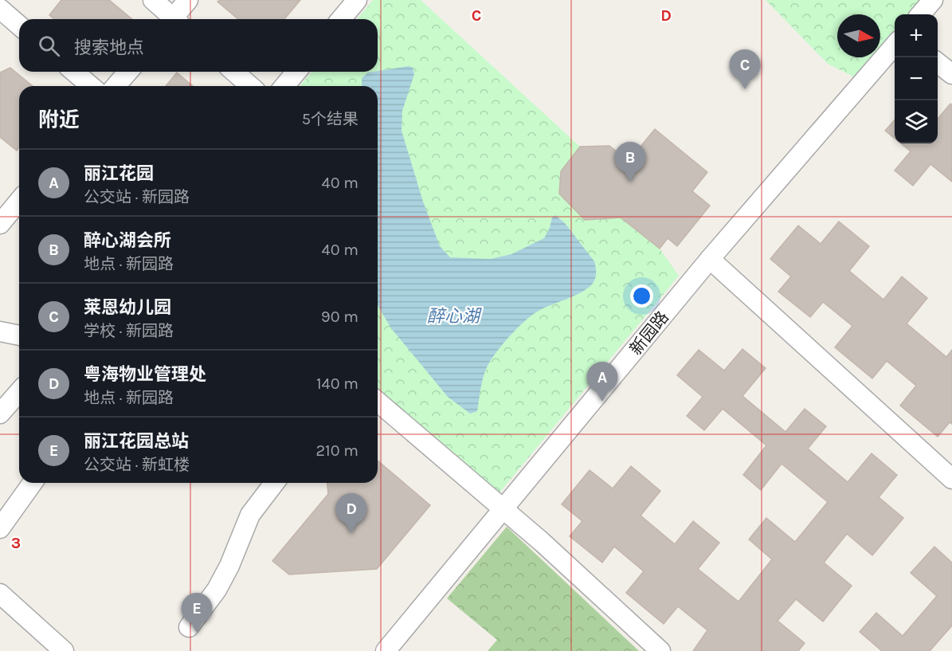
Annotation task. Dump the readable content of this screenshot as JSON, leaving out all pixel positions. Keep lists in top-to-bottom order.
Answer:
{
  "streets": {
    "street": ["新园路"]
  },
  "water": ["醉心湖"],
  "north": "right",
  "page": {
    "map_buttons": ["+", "−"],
    "search": "搜索地点",
    "pins": [
      "C",
      "B",
      "A",
      "D",
      "E"
    ],
    "heading": ["附近", "5个结果"],
    "list": [
      {
        "mark": "A",
        "name": "丽江花园",
        "note": "公交站 · 新园路",
        "value": "40 m"
      },
      {
        "mark": "B",
        "name": "醉心湖会所",
        "note": "地点 · 新园路",
        "value": "40 m"
      },
      {
        "mark": "C",
        "name": "莱恩幼儿园",
        "note": "学校 · 新园路",
        "value": "90 m"
      },
      {
        "mark": "D",
        "name": "粤海物业管理处",
        "note": "地点 · 新园路",
        "value": "140 m"
      },
      {
        "mark": "E",
        "name": "丽江花园总站",
        "note": "公交站 · 新虹楼",
        "value": "210 m"
      }
    ]
  },
  "grid": {
    "columns": ["C", "D"],
    "rows": ["3"]
  }
}
